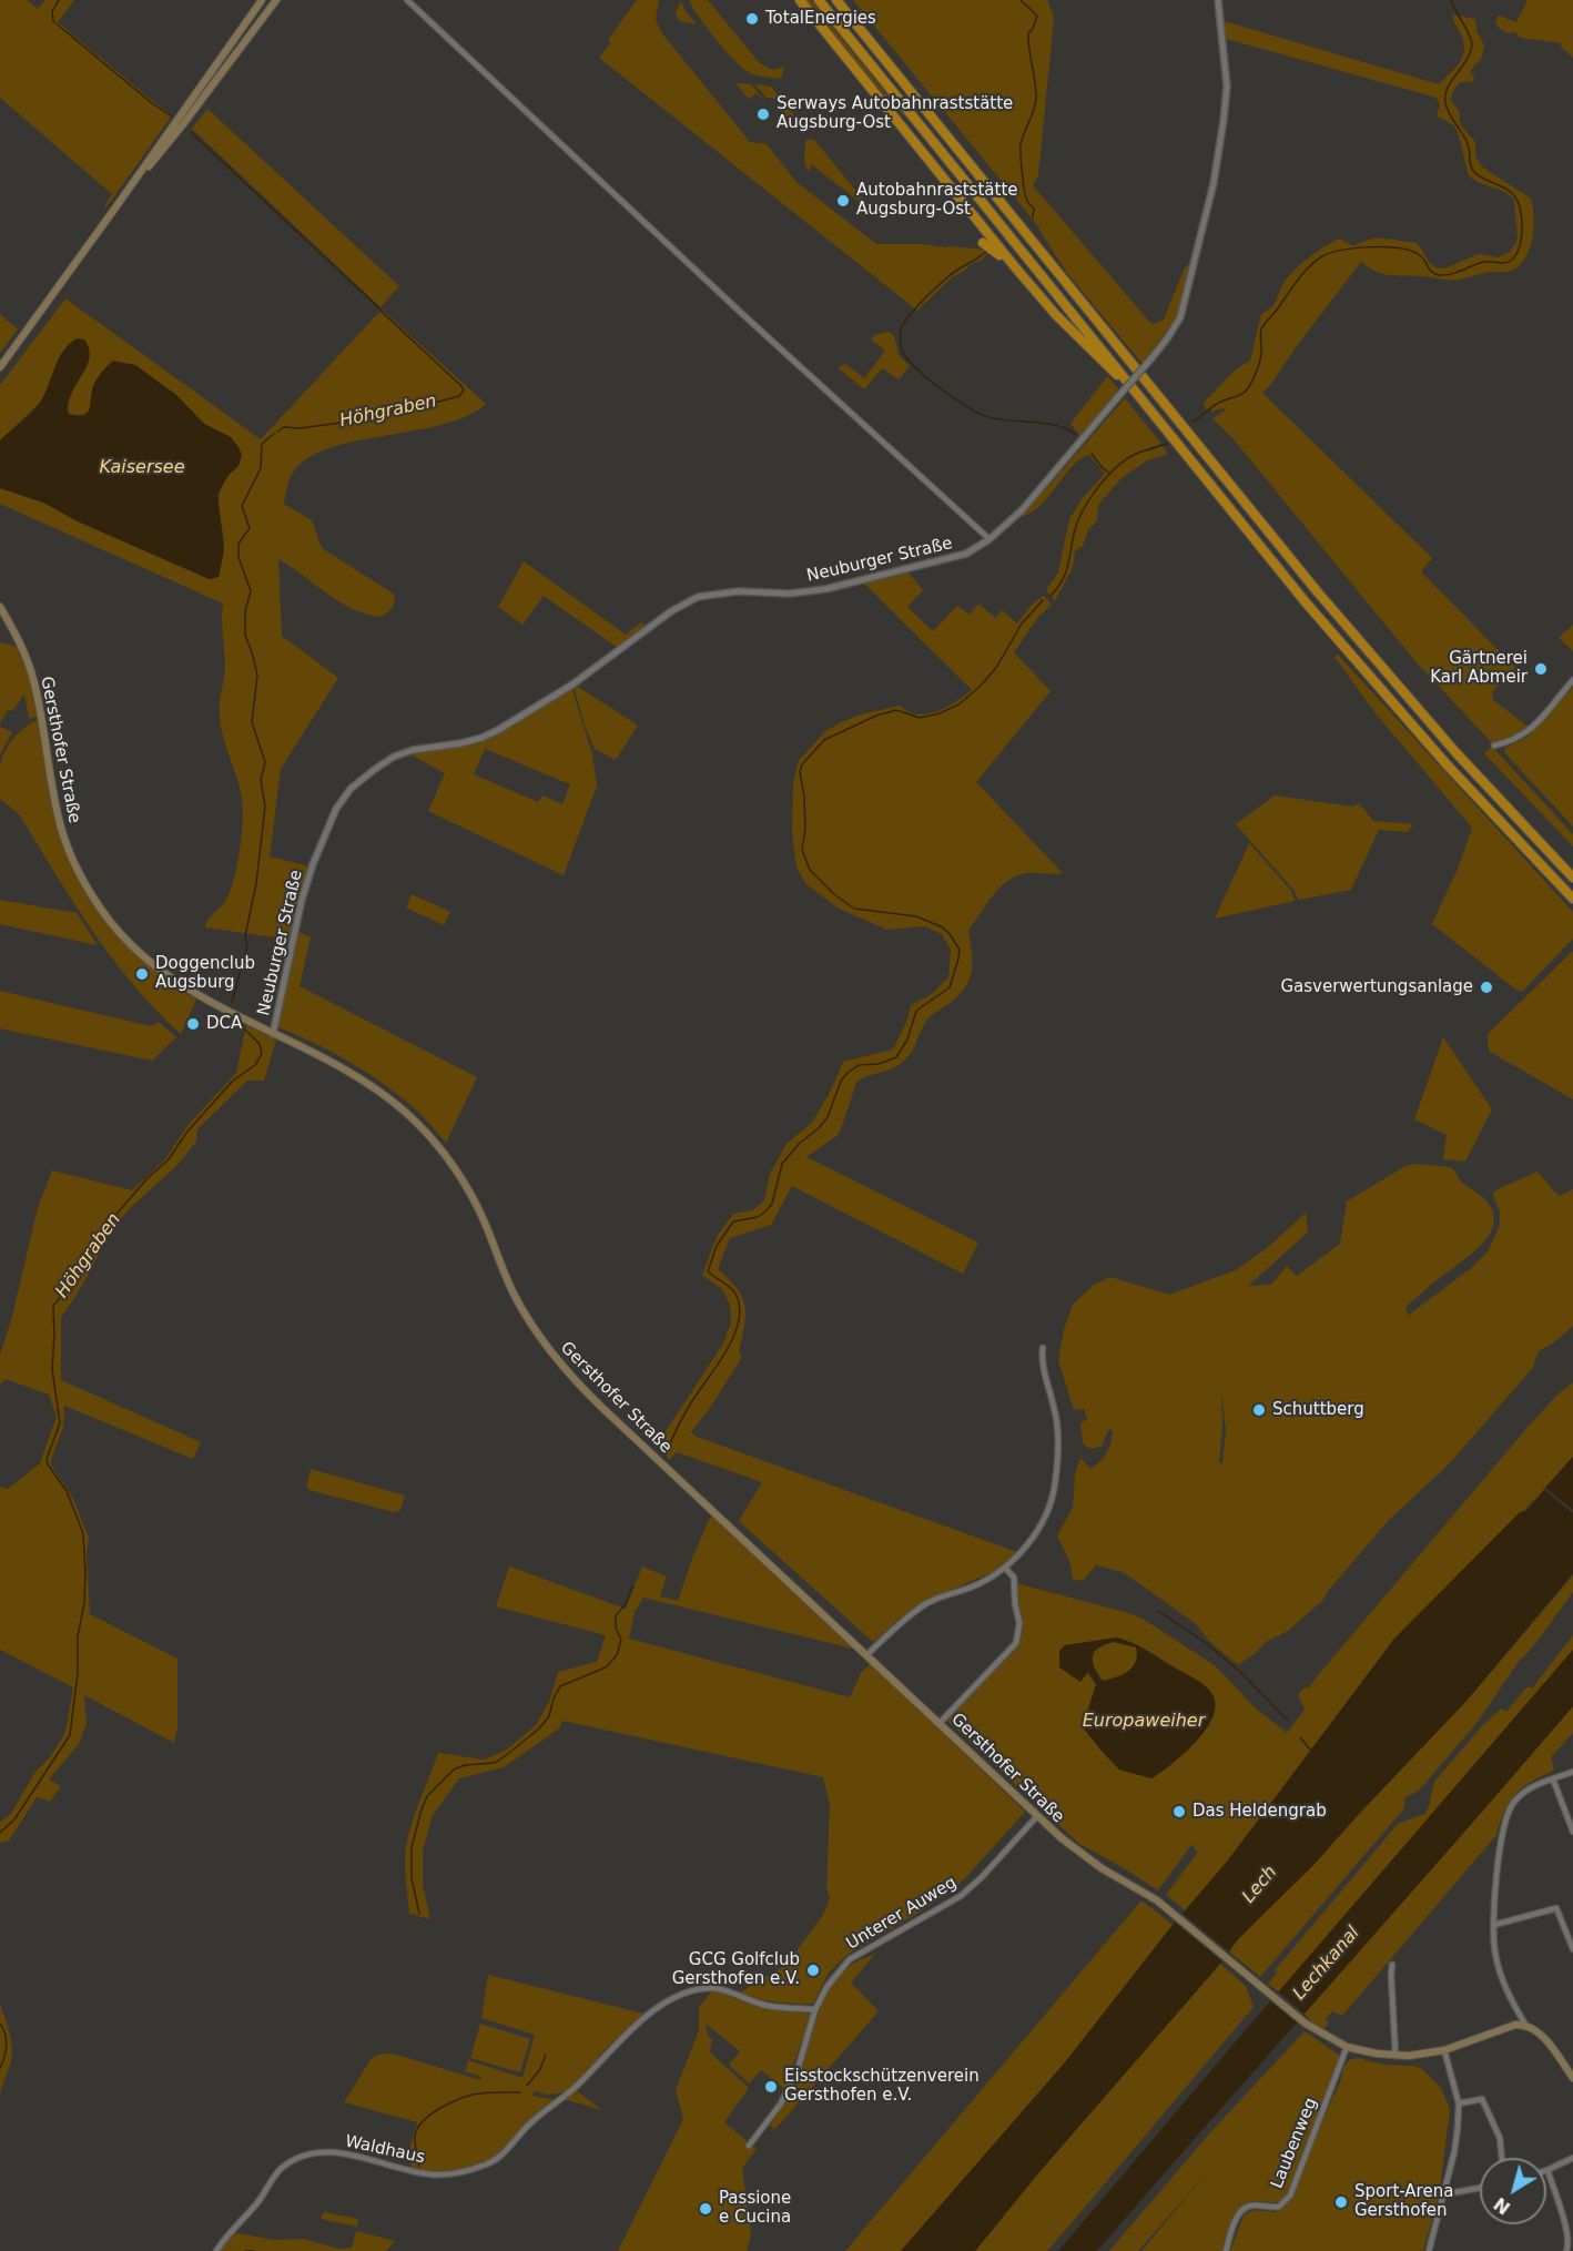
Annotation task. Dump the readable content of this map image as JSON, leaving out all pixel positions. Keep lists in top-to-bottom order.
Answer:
{
  "streets": {
    "main road": ["Gersthofer Straße"],
    "street": [
      "Neuburger Straße",
      "Unterer Auweg",
      "Laubenweg",
      "Waldhaus"
    ]
  },
  "crossings": [
    ["Neuburger Straße", "Gersthofer Straße"],
    ["Gersthofer Straße", "Unterer Auweg"],
    ["Gersthofer Straße", "Laubenweg"],
    ["Unterer Auweg", "Waldhaus"]
  ],
  "water": [
    "Höhgraben",
    "Kaisersee",
    "Europaweiher",
    "Lech",
    "Lechkanal"
  ],
  "places": [
    "TotalEnergies",
    "Serways Autobahnraststätte Augsburg-Ost",
    "Autobahnraststätte Augsburg-Ost",
    "Gärtnerei Karl Abmeir",
    "Doggenclub Augsburg",
    "Gasverwertungsanlage",
    "DCA",
    "Schuttberg",
    "Das Heldengrab",
    "GCG Golfclub Gersthofen e.V.",
    "Eisstockschützenverein Gersthofen e.V.",
    "Sport-Arena Gersthofen",
    "Passione e Cucina"
  ],
  "north": "bottom left"
}
